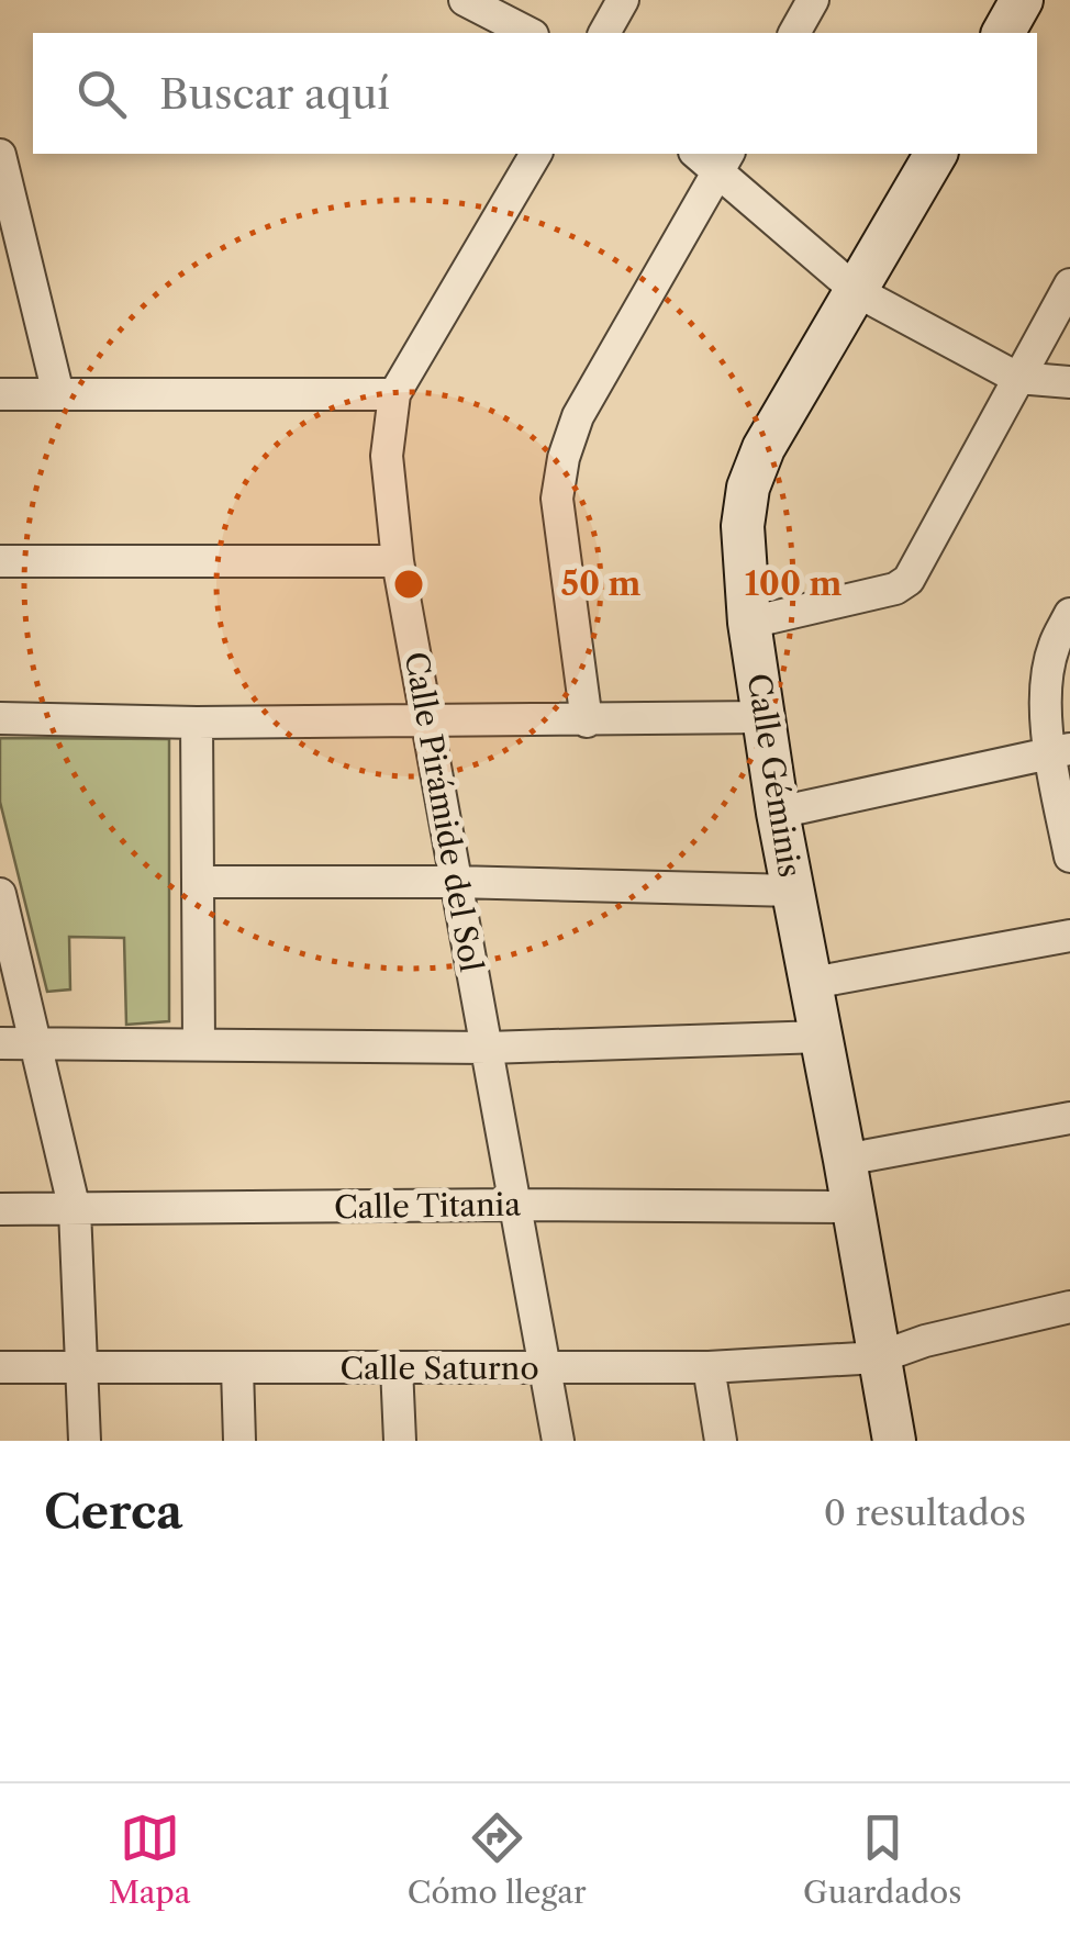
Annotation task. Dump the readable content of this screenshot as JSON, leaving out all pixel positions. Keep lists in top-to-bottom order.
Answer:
{
  "streets": {
    "street": [
      "Calle Géminis",
      "Calle Pirámide del Sol",
      "Calle Titania",
      "Calle Saturno"
    ]
  },
  "crossings": [
    ["Calle Géminis", "Calle Titania"],
    ["Calle Géminis", "Calle Saturno"],
    ["Calle Pirámide del Sol", "Calle Titania"],
    ["Calle Pirámide del Sol", "Calle Saturno"]
  ],
  "page": {
    "search": "Buscar aquí",
    "heading": ["Cerca", "0 resultados"],
    "nav": ["Mapa", "Cómo llegar", "Guardados"]
  },
  "rings": ["50 m", "100 m"]
}
